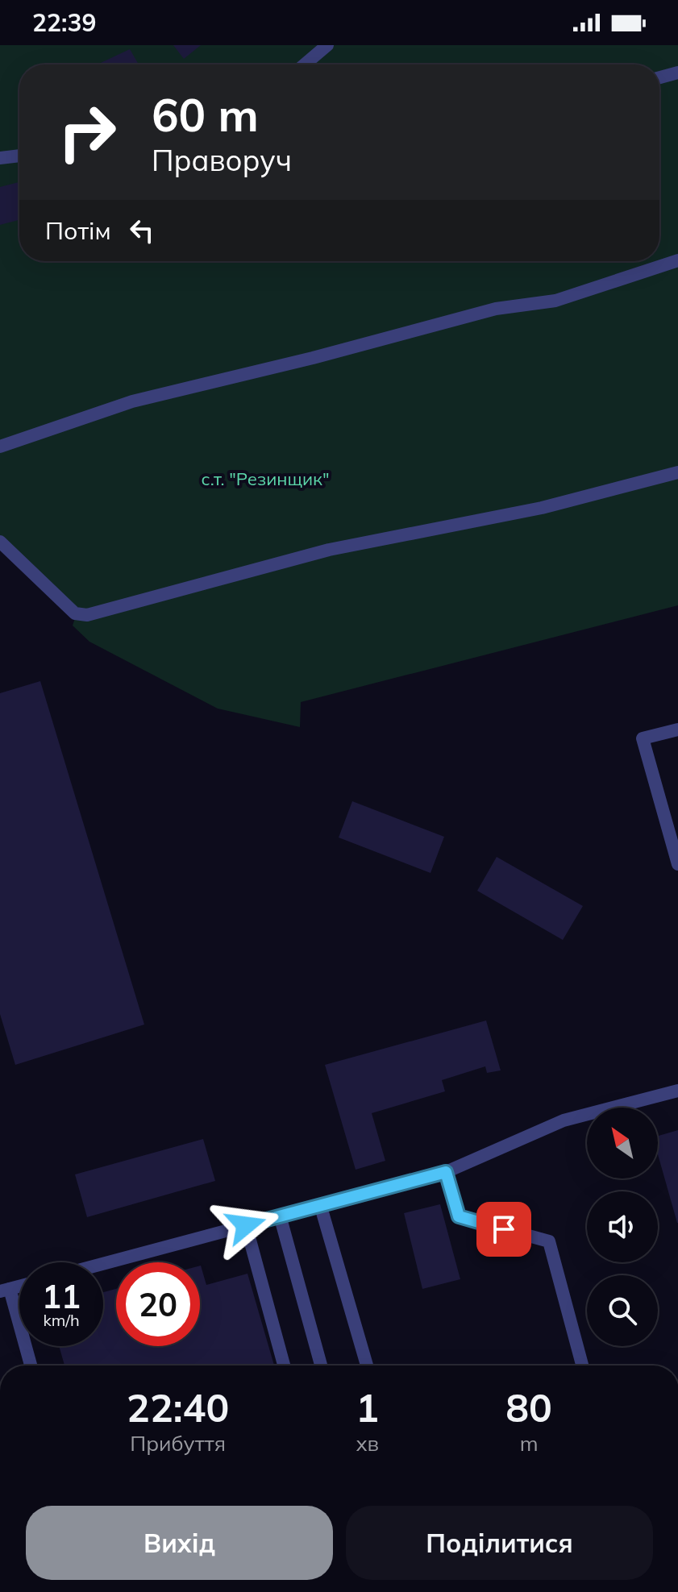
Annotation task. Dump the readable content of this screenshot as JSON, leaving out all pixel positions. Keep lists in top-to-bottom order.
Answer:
{
  "parks": ["с.т. \"Резинщик\""],
  "north": "top left",
  "page": {
    "status": "22:39",
    "turn": ["60 m", "Праворуч"],
    "then": "Потім",
    "speed": "11 km/h",
    "limit": "20",
    "eta": [
      "22:40",
      "Прибуття",
      "1",
      "хв",
      "80",
      "m"
    ],
    "buttons": ["Вихід", "Поділитися"]
  }
}
